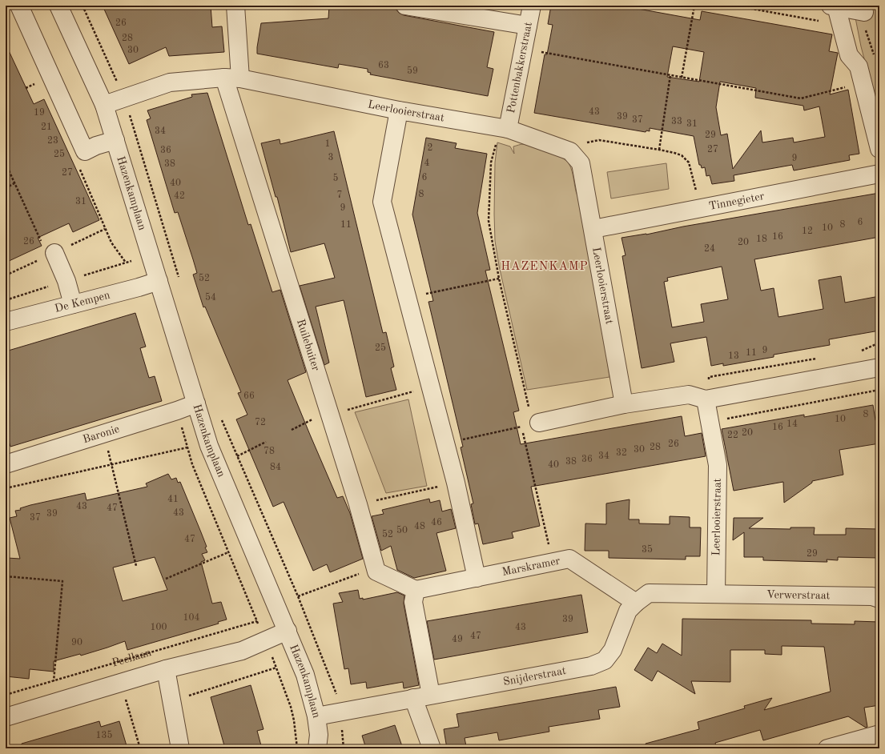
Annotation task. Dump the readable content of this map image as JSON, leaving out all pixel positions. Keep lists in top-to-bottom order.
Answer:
{
  "streets": {
    "street": [
      "Pottenbakkerstraat",
      "Leerlooierstraat",
      "Hazenkamplaan",
      "Tinnegieter",
      "De Kempen",
      "Ruilebuiter",
      "Baronie",
      "Marskramer",
      "Verwerstraat",
      "Peellaan",
      "Snijderstraat"
    ]
  },
  "crossings": [
    ["Pottenbakkerstraat", "Leerlooierstraat"],
    ["Leerlooierstraat", "Hazenkamplaan"],
    ["Leerlooierstraat", "Tinnegieter"],
    ["Leerlooierstraat", "Ruilebuiter"],
    ["Leerlooierstraat", "Verwerstraat"],
    ["Leerlooierstraat", "Snijderstraat"],
    ["Hazenkamplaan", "De Kempen"],
    ["Hazenkamplaan", "Baronie"],
    ["Hazenkamplaan", "Peellaan"],
    ["Hazenkamplaan", "Snijderstraat"],
    ["Marskramer", "Snijderstraat"],
    ["Verwerstraat", "Snijderstraat"]
  ],
  "districts": ["HAZENKAMP"],
  "house_numbers": [
    "26",
    "28",
    "30",
    "63",
    "59",
    "43",
    "19",
    "39",
    "37",
    "33",
    "31",
    "21",
    "34",
    "29",
    "23",
    "1",
    "2",
    "27",
    "36",
    "25",
    "3",
    "9",
    "4",
    "38",
    "27",
    "6",
    "5",
    "40",
    "8",
    "7",
    "42",
    "31",
    "9",
    "6",
    "11",
    "8",
    "10",
    "12",
    "16",
    "18",
    "26",
    "20",
    "24",
    "52",
    "54",
    "25",
    "9",
    "11",
    "13",
    "66",
    "8",
    "10",
    "72",
    "14",
    "16",
    "20",
    "22",
    "26",
    "28",
    "30",
    "78",
    "32",
    "34",
    "36",
    "38",
    "40",
    "84",
    "41",
    "43",
    "47",
    "43",
    "39",
    "37",
    "46",
    "48",
    "50",
    "52",
    "47",
    "35",
    "29",
    "104",
    "39",
    "100",
    "43",
    "47",
    "49",
    "90",
    "135"
  ]
}
